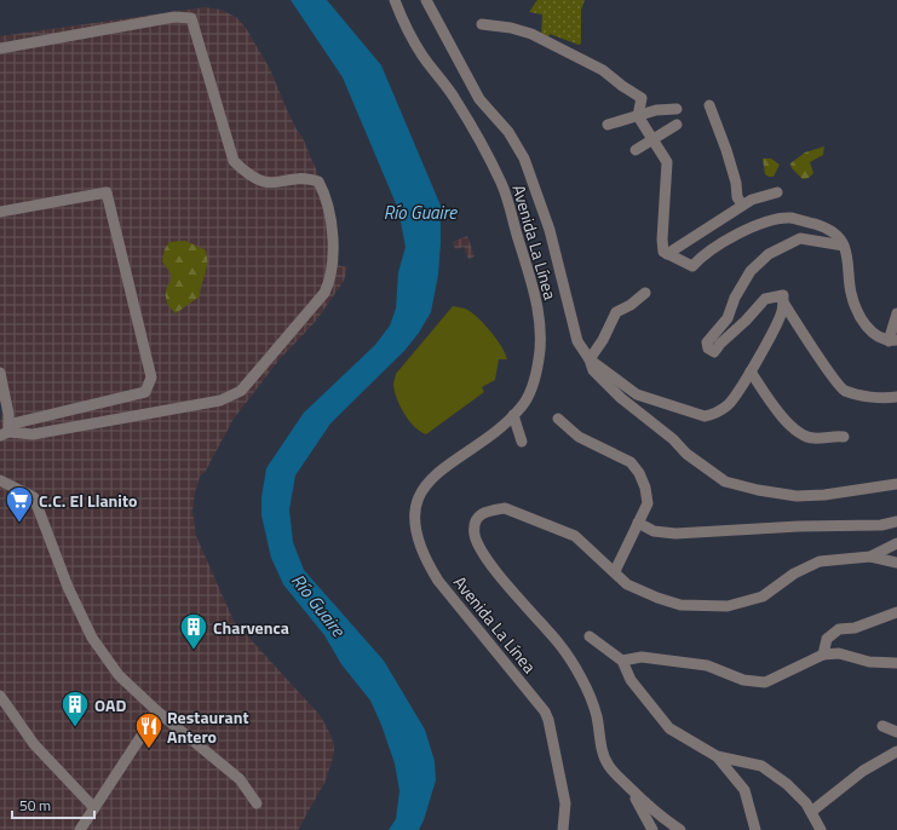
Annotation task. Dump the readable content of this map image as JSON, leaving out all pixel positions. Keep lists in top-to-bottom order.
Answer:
{
  "streets": {
    "street": ["Avenida La Línea"]
  },
  "water": ["Río Guaire"],
  "places": {
    "supermarket": ["C.C. El Llanito"],
    "building": ["Charvenca", "OAD"],
    "restaurant": ["Restaurant Antero"]
  },
  "scale_bar": "50 m"
}
